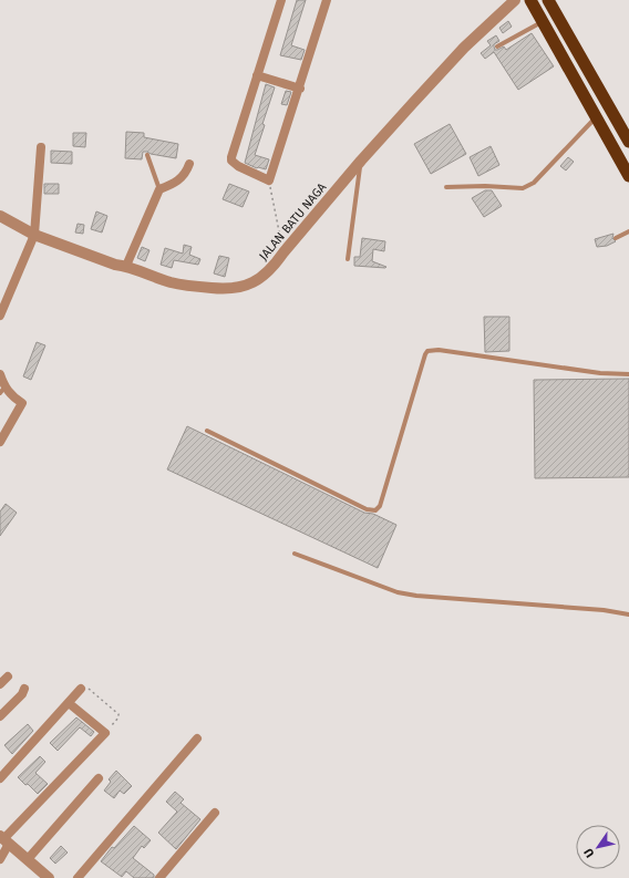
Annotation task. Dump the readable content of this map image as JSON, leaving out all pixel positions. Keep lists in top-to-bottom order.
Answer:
{
  "streets": {
    "street": ["JALAN BATU NAGA"]
  },
  "north": "bottom left"
}
